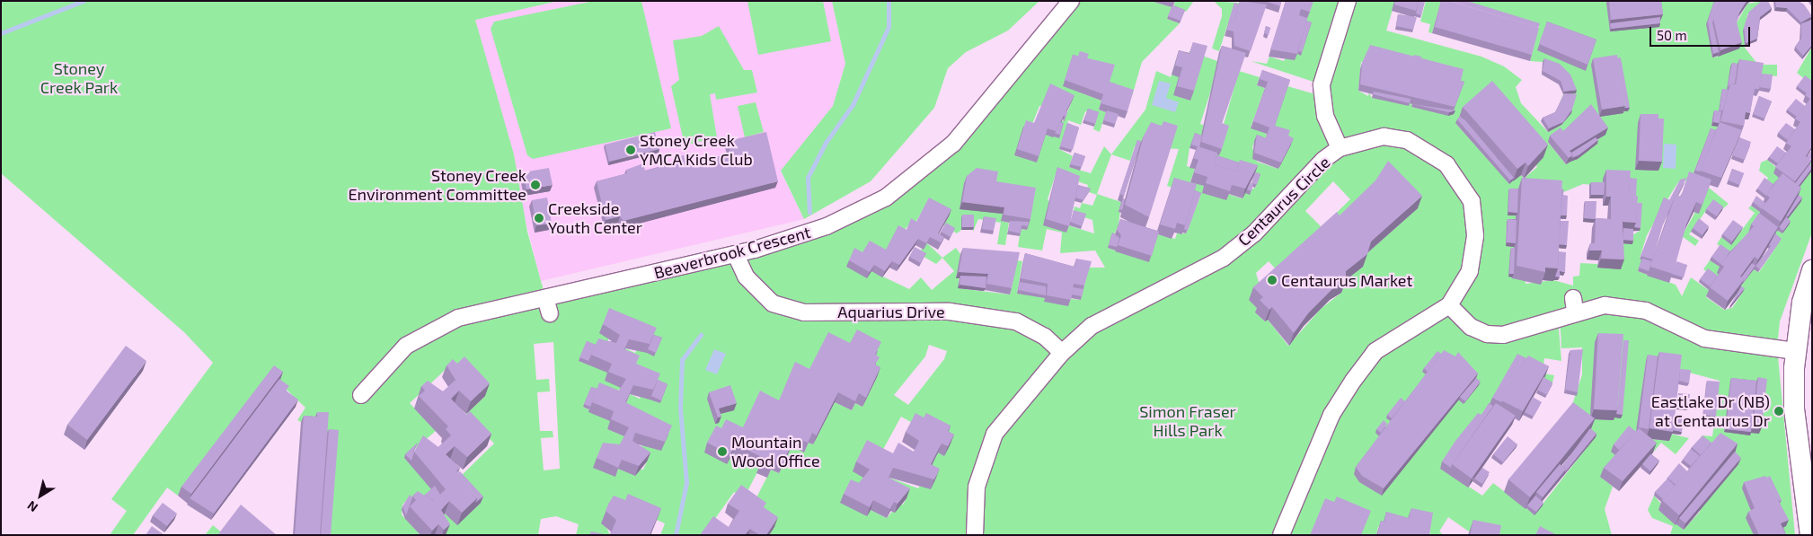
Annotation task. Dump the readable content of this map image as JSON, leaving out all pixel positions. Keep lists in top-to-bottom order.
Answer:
{
  "streets": {
    "street": ["Centaurus Circle", "Beaverbrook Crescent", "Aquarius Drive"]
  },
  "crossings": [
    ["Centaurus Circle", "Aquarius Drive"],
    ["Beaverbrook Crescent", "Aquarius Drive"]
  ],
  "parks": ["Stoney Creek Park", "Simon Fraser Hills Park"],
  "places": [
    "Stoney Creek YMCA Kids Club",
    "Stoney Creek Environment Committee",
    "Creekside Youth Center",
    "Centaurus Market",
    "Eastlake Dr (NB) at Centaurus Dr",
    "Mountain Wood Office"
  ],
  "scale_bar": "50 m",
  "north": "bottom left"
}
